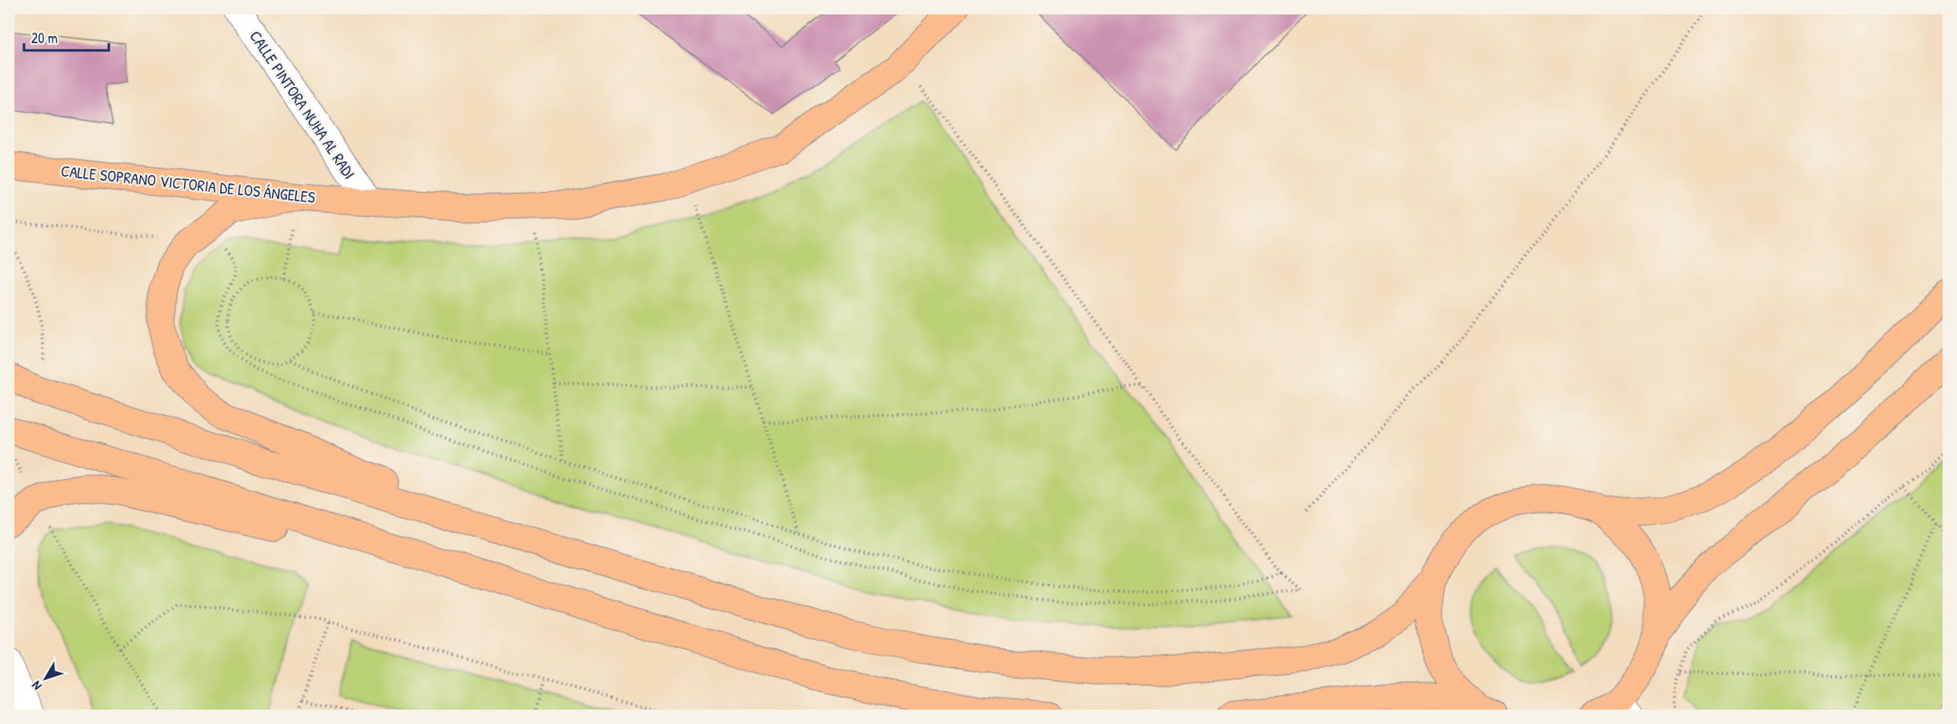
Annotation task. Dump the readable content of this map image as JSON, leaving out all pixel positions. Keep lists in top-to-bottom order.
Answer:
{
  "streets": {
    "main road": ["CALLE SOPRANO VICTORIA DE LOS ÁNGELES"],
    "street": ["CALLE PINTORA NUHA AL RADI"]
  },
  "crossings": [
    ["CALLE PINTORA NUHA AL RADI", "CALLE SOPRANO VICTORIA DE LOS ÁNGELES"]
  ],
  "scale_bar": "20 m",
  "north": "bottom left"
}
